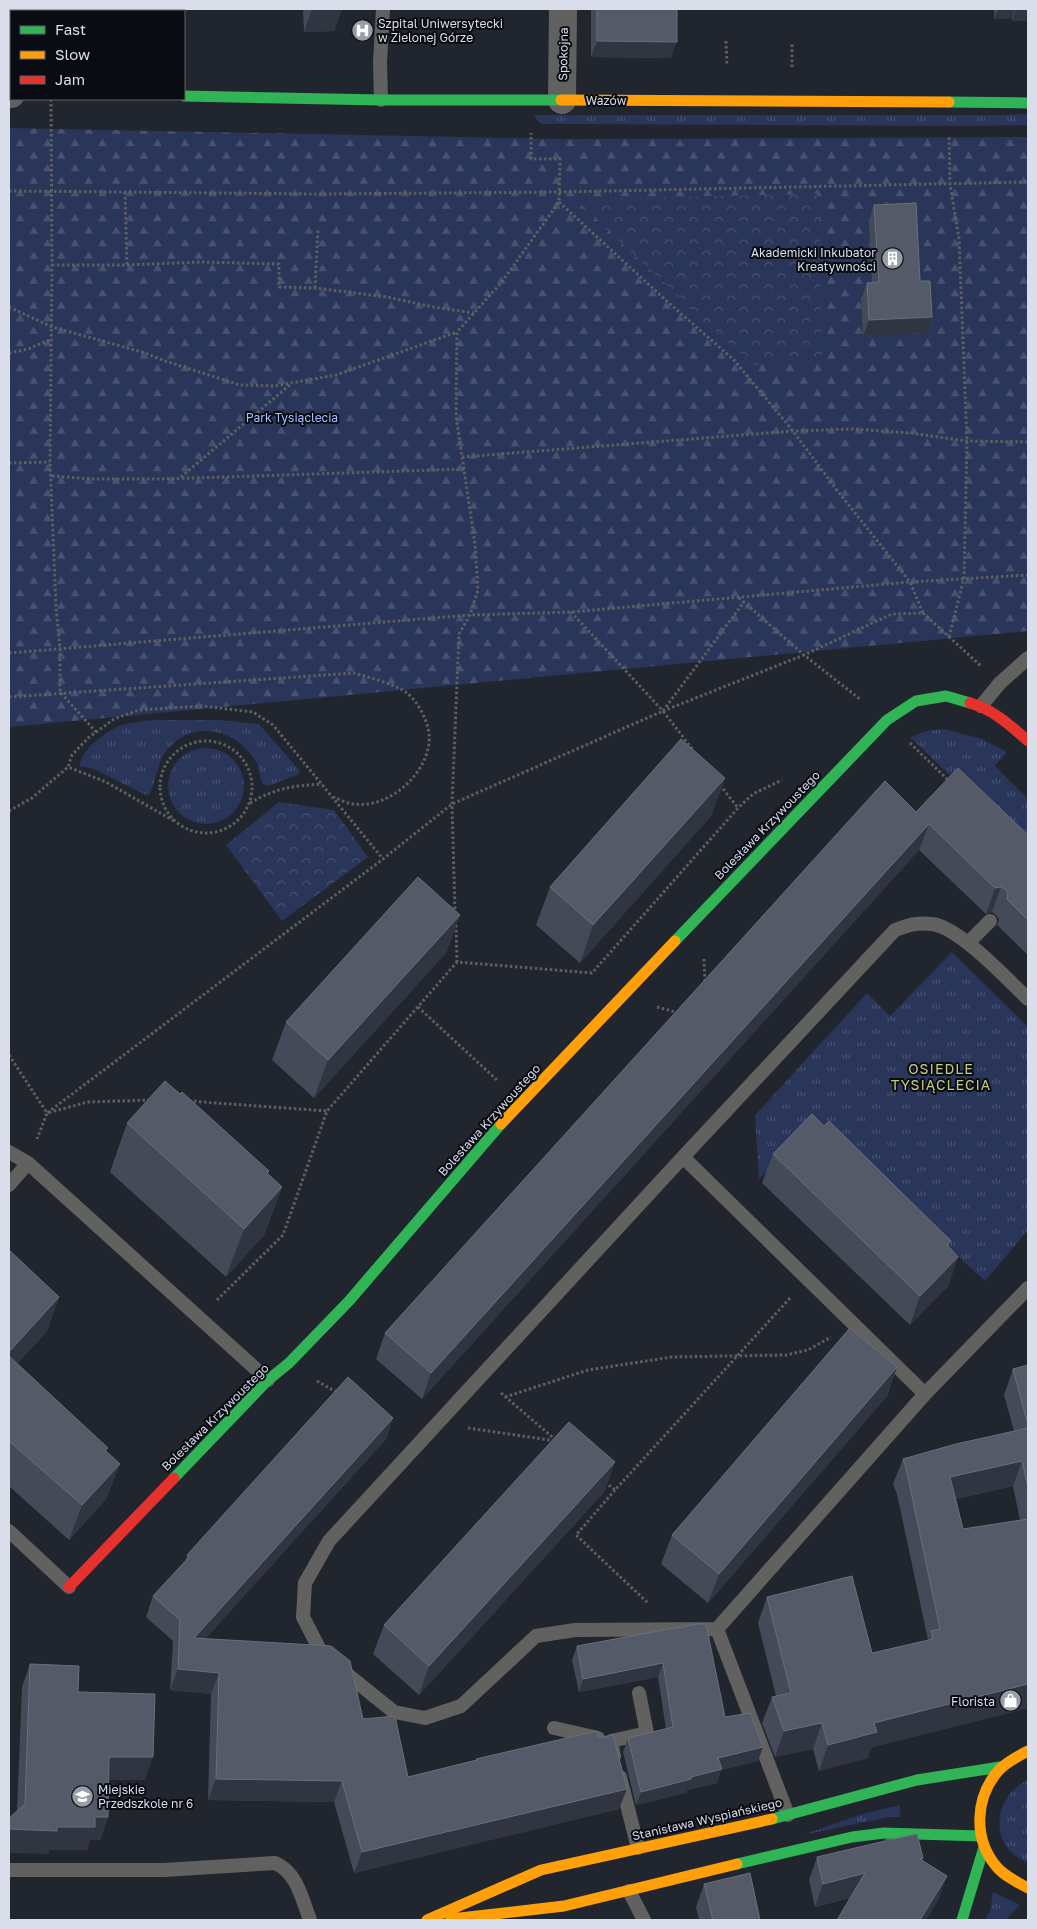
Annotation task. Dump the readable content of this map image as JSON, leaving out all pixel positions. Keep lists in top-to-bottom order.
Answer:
{
  "streets": {
    "street": [
      "Spokojna",
      "Wazów",
      "Bolesława Krzywoustego",
      "Stanisława Wyspiańskiego"
    ]
  },
  "crossings": [
    ["Spokojna", "Wazów"]
  ],
  "districts": ["OSIEDLE TYSIĄCLECIA"],
  "parks": ["Park Tysiąclecia"],
  "places": {
    "hospital": ["Szpital Uniwersytecki w Zielonej Górze"],
    "building": ["Akademicki Inkubator Kreatywności"],
    "shop": ["Florista"],
    "school or university": ["Miejskie Przedszkole nr 6"]
  },
  "legend": ["Fast", "Slow", "Jam"]
}
